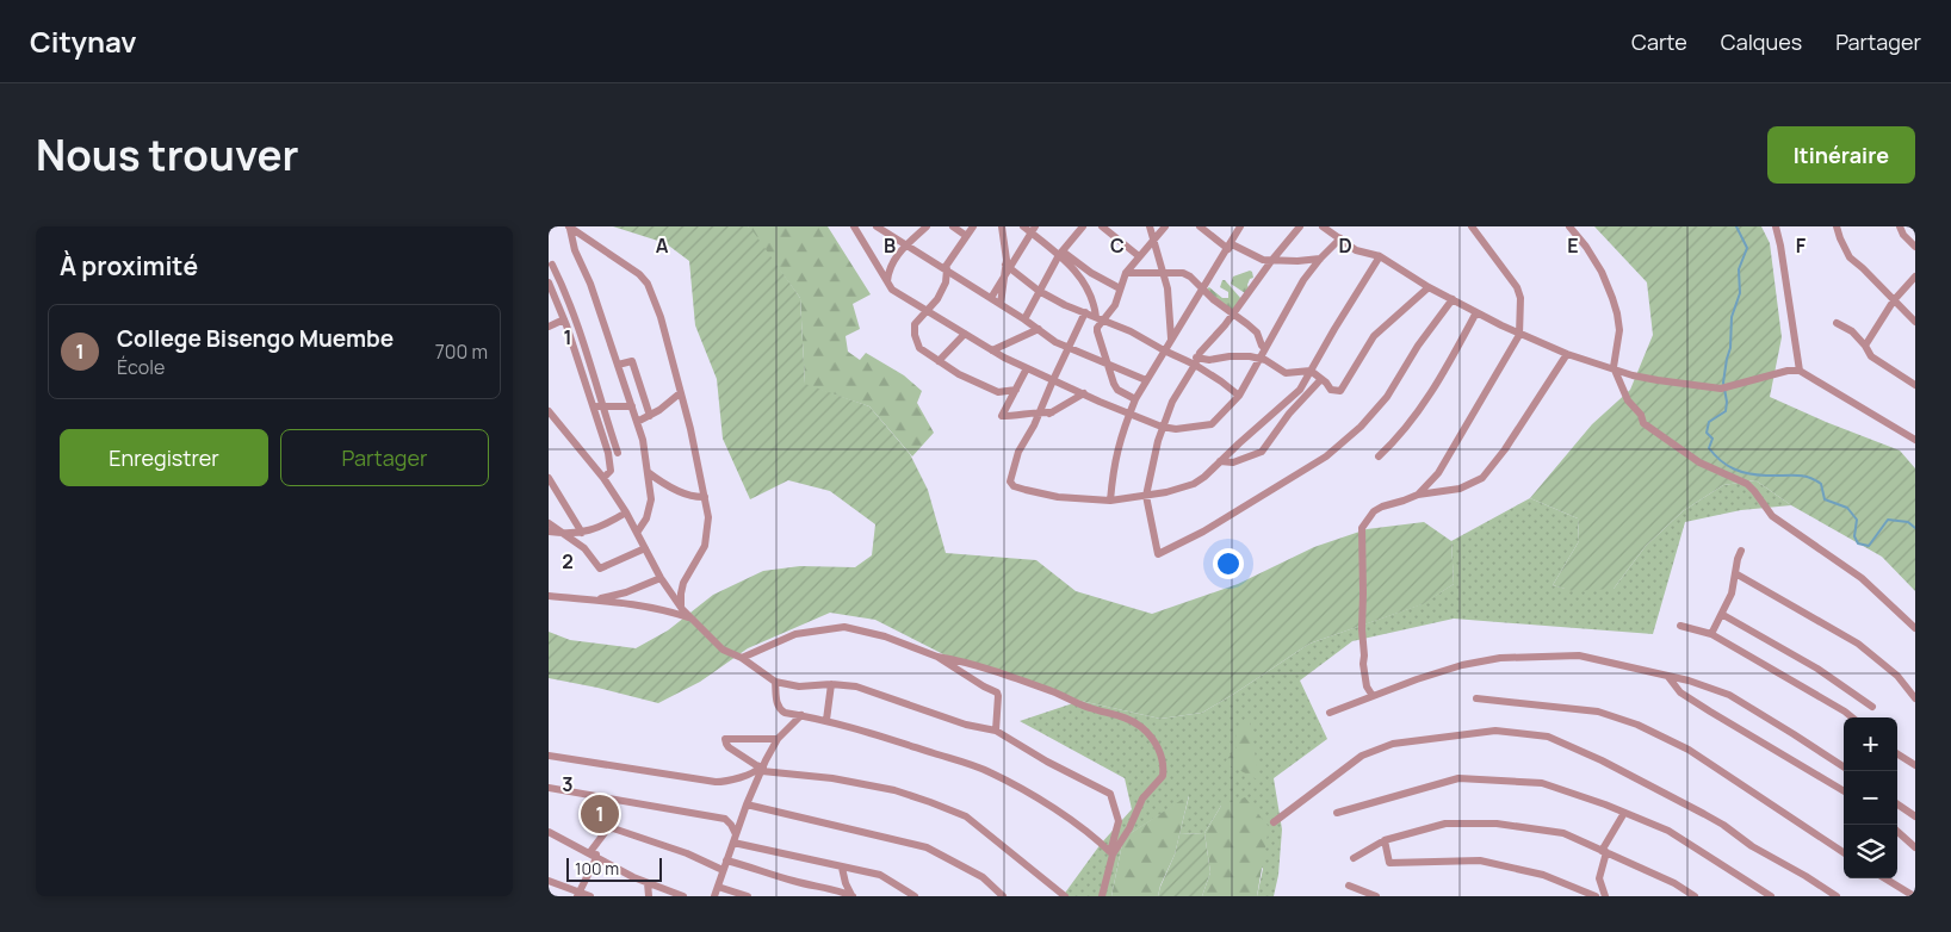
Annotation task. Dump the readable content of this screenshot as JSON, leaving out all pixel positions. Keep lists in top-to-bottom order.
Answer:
{
  "scale_bar": "100 m",
  "page": {
    "header": "Citynav",
    "nav": ["Carte", "Calques", "Partager"],
    "title": "Nous trouver",
    "buttons": [
      "Itinéraire",
      ["Enregistrer", "Partager"]
    ],
    "heading": "À proximité",
    "list": [
      {
        "mark": "1",
        "name": "College Bisengo Muembe",
        "note": "École",
        "value": "700 m"
      }
    ],
    "map_buttons": ["+", "−"],
    "pins": "1",
    "scale": "100 m"
  },
  "grid": {
    "columns": [
      "A",
      "B",
      "C",
      "D",
      "E",
      "F"
    ],
    "rows": ["1", "2", "3"]
  }
}
